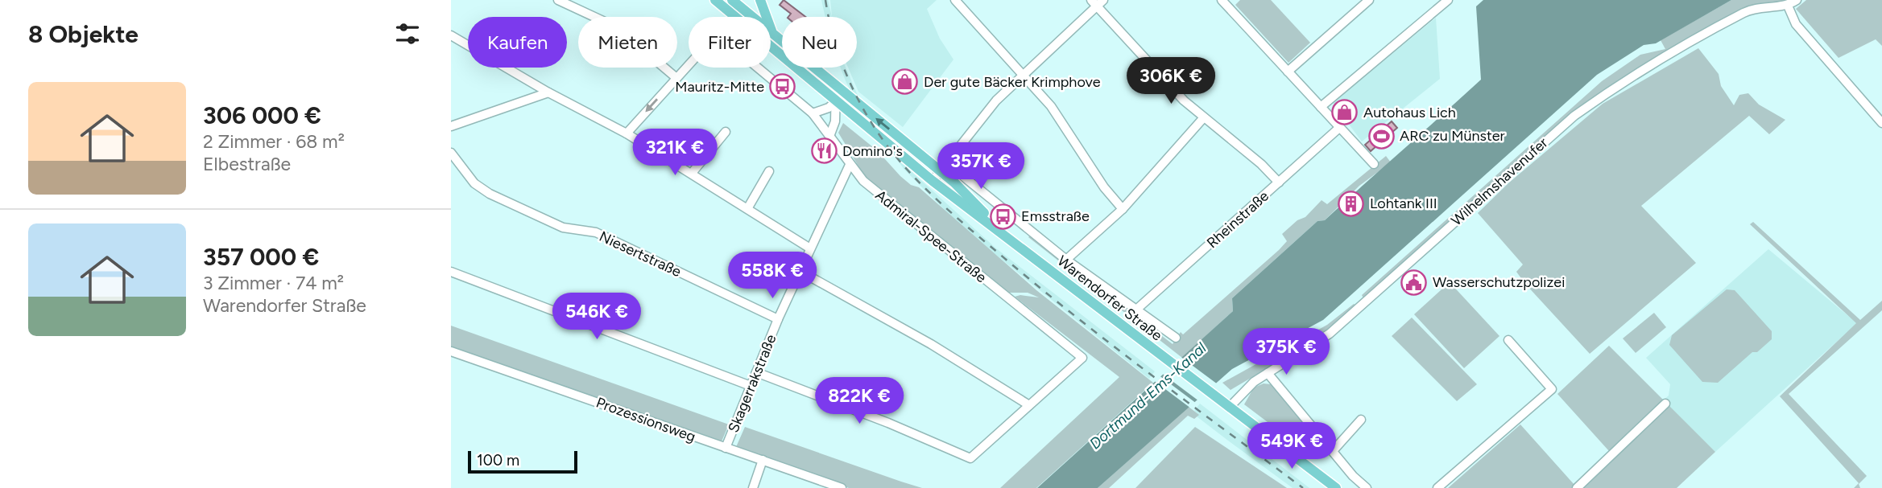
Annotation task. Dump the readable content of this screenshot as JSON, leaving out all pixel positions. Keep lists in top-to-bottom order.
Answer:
{
  "streets": {
    "main road": ["Warendorfer Straße"],
    "street": [
      "Wilhelmshavenufer",
      "Rheinstraße",
      "Admiral-Spee-Straße",
      "Niesertstraße",
      "Skagerrakstraße",
      "Prozessionsweg"
    ]
  },
  "crossings": [
    ["Wilhelmshavenufer", "Warendorfer Straße"],
    ["Rheinstraße", "Warendorfer Straße"],
    ["Admiral-Spee-Straße", "Skagerrakstraße"],
    ["Niesertstraße", "Skagerrakstraße"],
    ["Skagerrakstraße", "Prozessionsweg"]
  ],
  "water": ["Dortmund-Ems-Kanal"],
  "places": {
    "shop": ["Der gute Bäcker Krimphove", "Autohaus Lich"],
    "bus stop": ["Mauritz-Mitte", "Emsstraße"],
    "sports": ["ARC zu Münster"],
    "restaurant": ["Domino's"],
    "building": ["Lohtank III"],
    "public building": ["Wasserschutzpolizei"]
  },
  "scale_bar": "100 m",
  "page": {
    "heading": "8 Objekte",
    "chip": [
      "Kaufen",
      "Mieten",
      "Filter",
      "Neu"
    ],
    "price": [
      "306K €",
      "321K €",
      "357K €",
      "558K €",
      "546K €",
      "375K €",
      "822K €",
      "549K €"
    ],
    "list": [
      {
        "name": "306 000 €",
        "note": "2 Zimmer · 68 m² · Elbestraße"
      },
      {
        "name": "357 000 €",
        "note": "3 Zimmer · 74 m² · Warendorfer Straße"
      }
    ],
    "scale": "100 m"
  }
}
